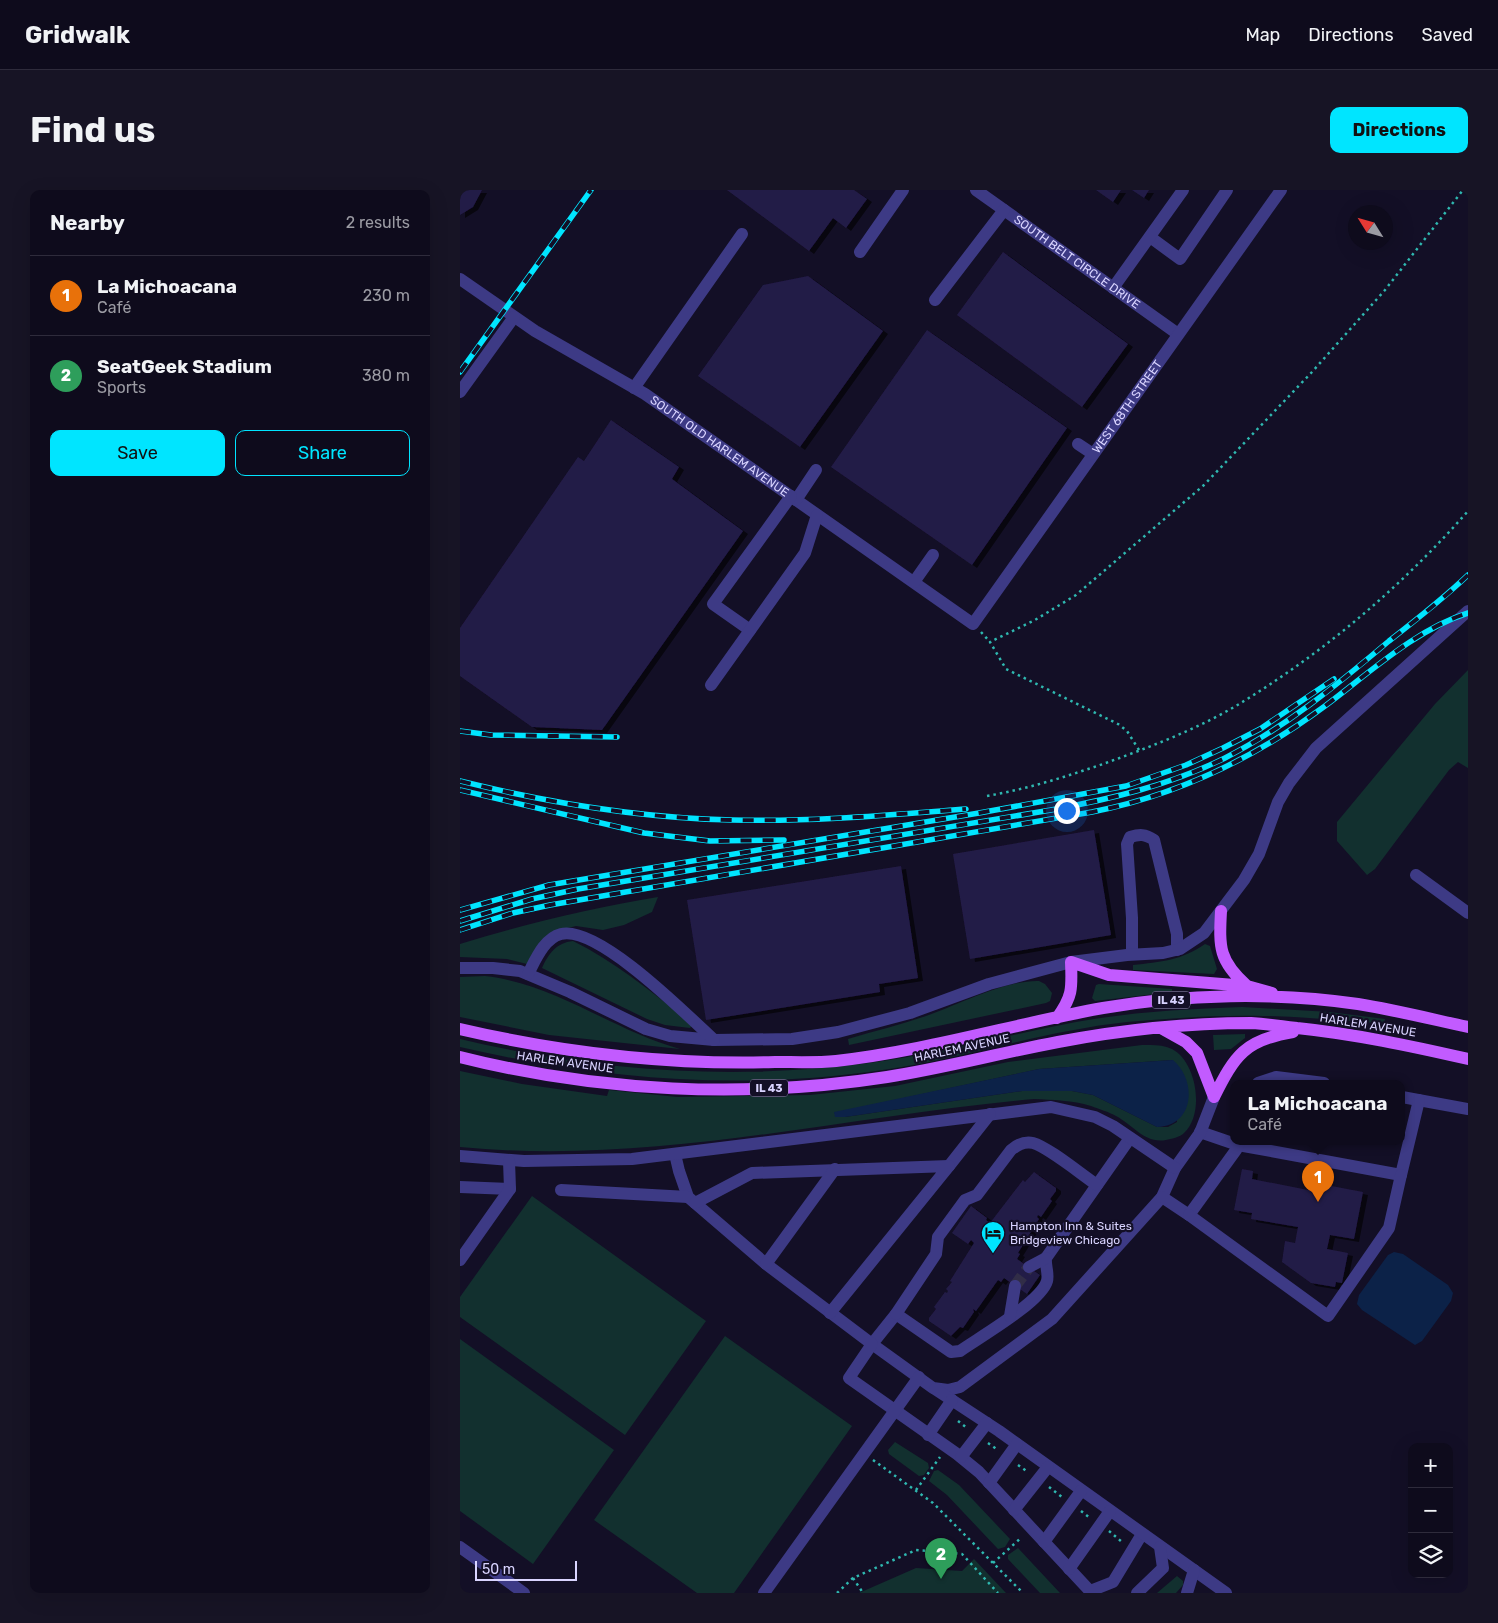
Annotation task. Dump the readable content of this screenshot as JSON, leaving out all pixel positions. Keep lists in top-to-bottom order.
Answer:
{
  "streets": {
    "main road": ["IL 43", "HARLEM AVENUE"],
    "street": ["SOUTH BELT CIRCLE DRIVE", "WEST 68TH STREET", "SOUTH OLD HARLEM AVENUE"]
  },
  "crossings": [
    ["SOUTH BELT CIRCLE DRIVE", "WEST 68TH STREET"],
    ["WEST 68TH STREET", "SOUTH OLD HARLEM AVENUE"]
  ],
  "places": {
    "hotel": ["Hampton Inn & Suites Bridgeview Chicago"]
  },
  "scale_bar": "50 m",
  "north": "top left",
  "page": {
    "header": "Gridwalk",
    "nav": ["Map", "Directions", "Saved"],
    "buttons": [
      "Directions",
      ["Save", "Share"]
    ],
    "title": "Find us",
    "heading": ["Nearby", "2 results"],
    "list": [
      {
        "mark": "1",
        "name": "La Michoacana",
        "note": "Café",
        "value": "230 m"
      },
      {
        "mark": "2",
        "name": "SeatGeek Stadium",
        "note": "Sports",
        "value": "380 m"
      }
    ],
    "popup": ["La Michoacana", "Café"],
    "pins": ["1", "2"],
    "map_buttons": ["+", "−"],
    "scale": "50 m"
  }
}
